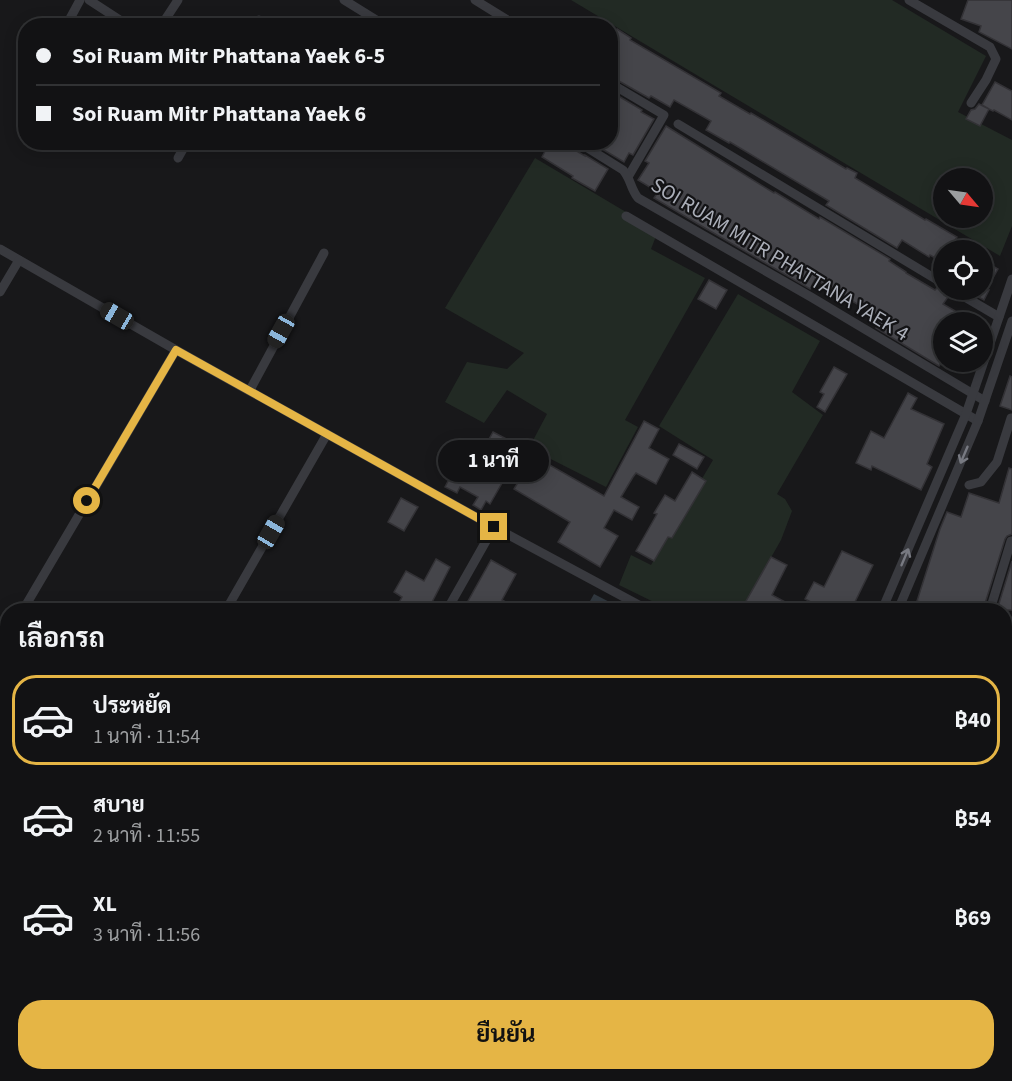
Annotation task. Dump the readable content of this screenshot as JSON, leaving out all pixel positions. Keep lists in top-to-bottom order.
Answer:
{
  "streets": {
    "street": ["SOI RUAM MITR PHATTANA YAEK 4"]
  },
  "north": "bottom right",
  "page": {
    "banner": ["Soi Ruam Mitr Phattana Yaek 6-5", "Soi Ruam Mitr Phattana Yaek 6"],
    "bubble": "1 นาที",
    "heading": "เลือกรถ",
    "list": [
      {
        "name": "ประหยัด",
        "note": "1 นาที · 11:54",
        "value": "฿40"
      },
      {
        "name": "สบาย",
        "note": "2 นาที · 11:55",
        "value": "฿54"
      },
      {
        "name": "XL",
        "note": "3 นาที · 11:56",
        "value": "฿69"
      }
    ],
    "buttons": "ยืนยัน"
  }
}
